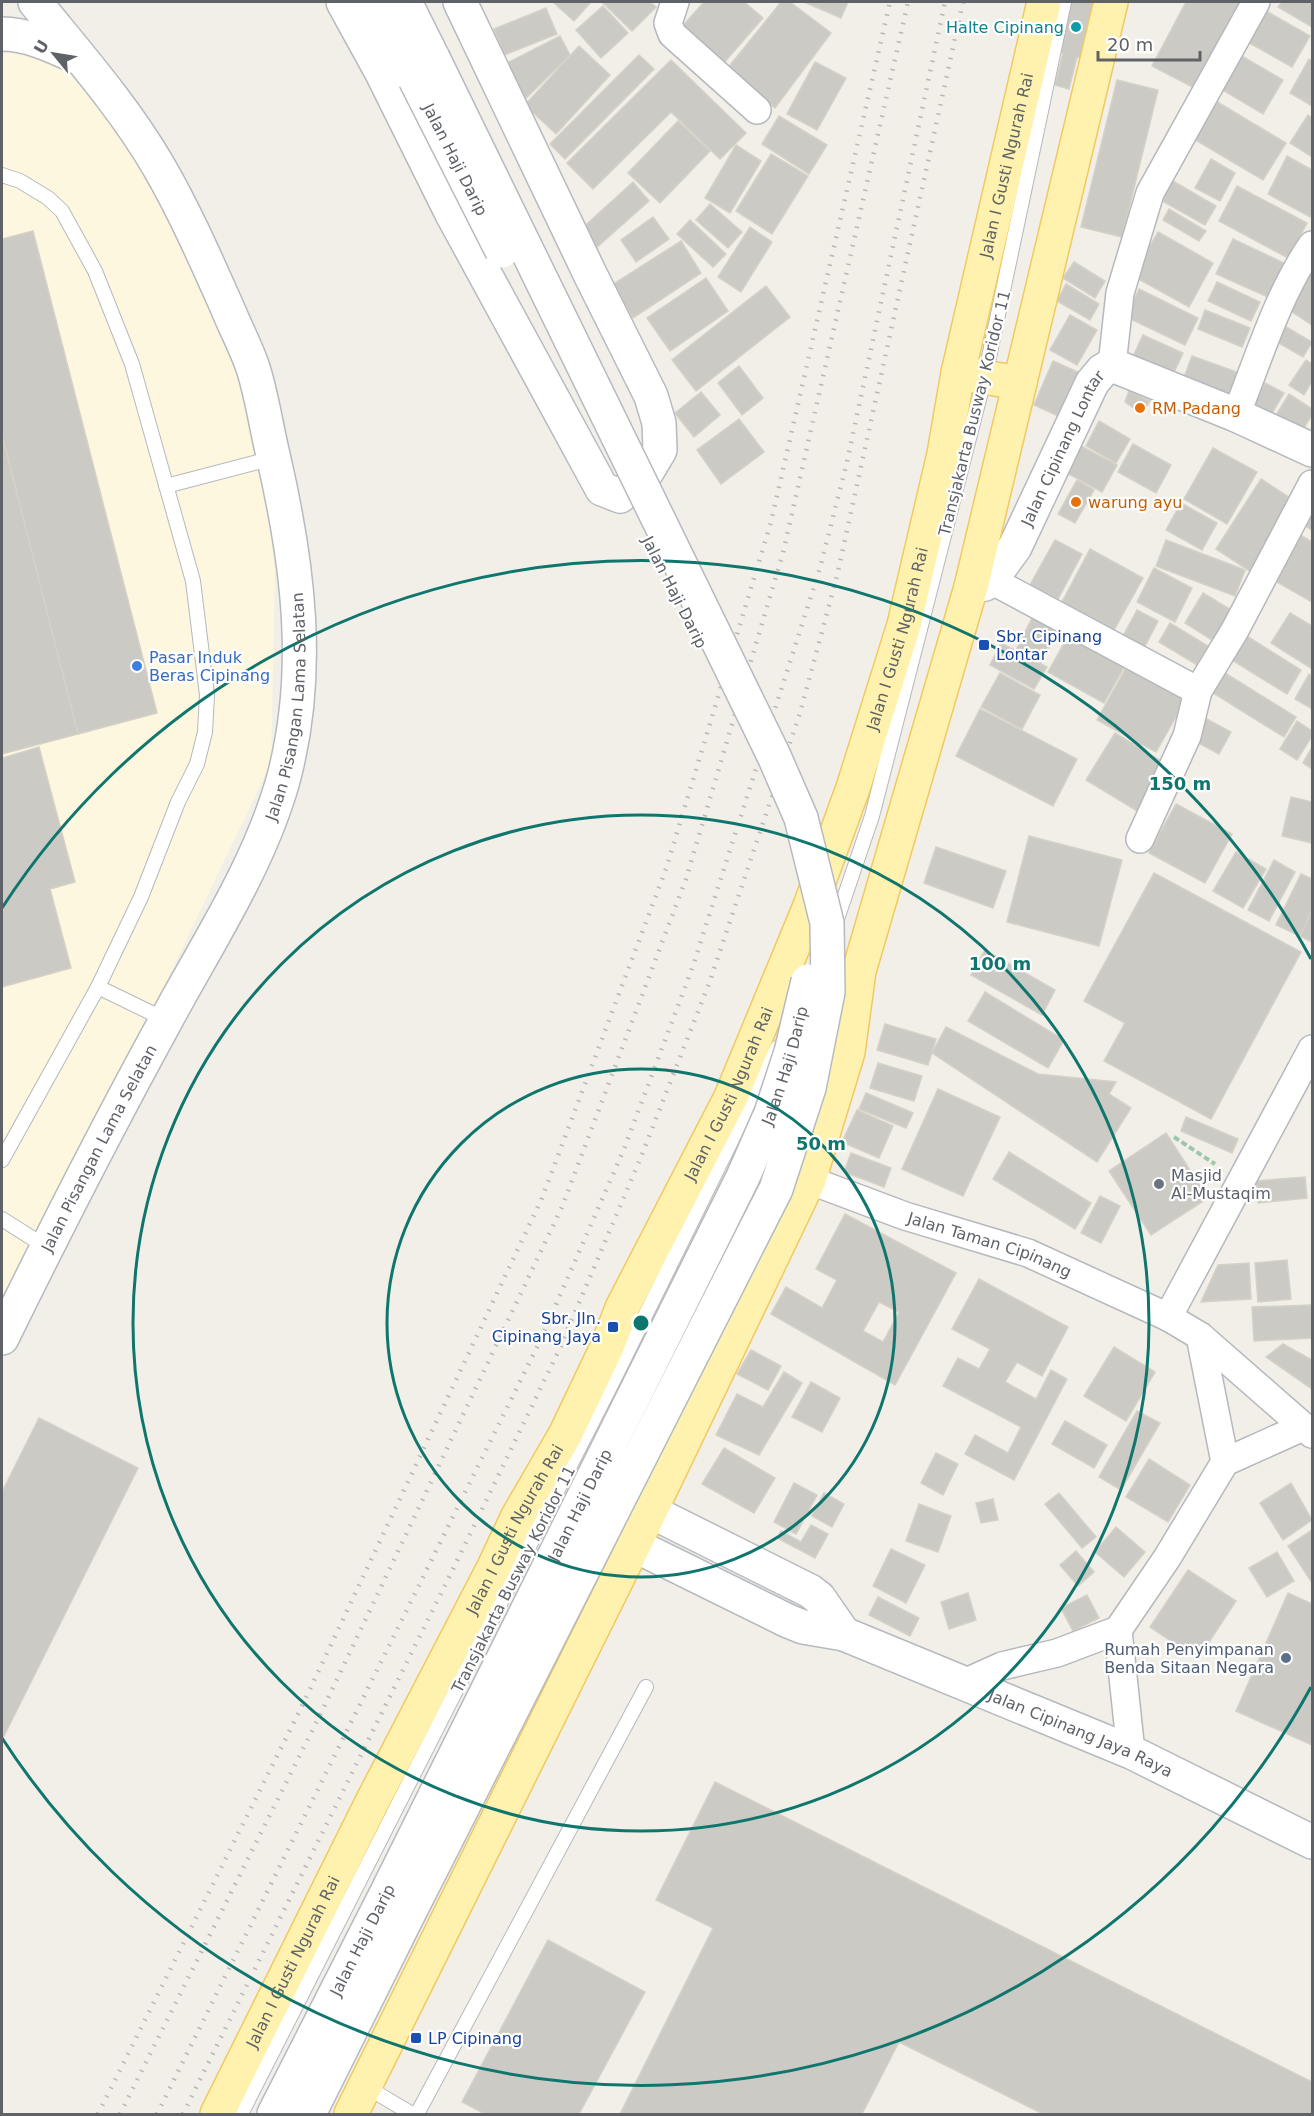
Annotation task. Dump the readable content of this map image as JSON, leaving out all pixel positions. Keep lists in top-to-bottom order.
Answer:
{
  "streets": {
    "main road": [
      "Jalan Haji Darip",
      "Jalan I Gusti Ngurah Rai",
      "Jalan Cipinang Lontar",
      "Jalan Pisangan Lama Selatan",
      "Jalan Cipinang Jaya Raya"
    ],
    "street": ["Jalan Taman Cipinang"],
    "lane": ["Transjakarta Busway Koridor 11"]
  },
  "crossings": [
    ["Jalan I Gusti Ngurah Rai", "Transjakarta Busway Koridor 11"]
  ],
  "places": {
    "other": [
      "Halte Cipinang",
      "RM Padang",
      "warung ayu",
      "Pasar Induk Beras Cipinang",
      "Masjid Al-Mustaqim",
      "Rumah Penyimpanan Benda Sitaan Negara"
    ],
    "transit": ["Sbr. Cipinang Lontar", "Sbr. Jln. Cipinang Jaya", "LP Cipinang"]
  },
  "scale_bar": "20 m",
  "north": "top left",
  "rings": ["150 m", "100 m", "50 m"]
}
